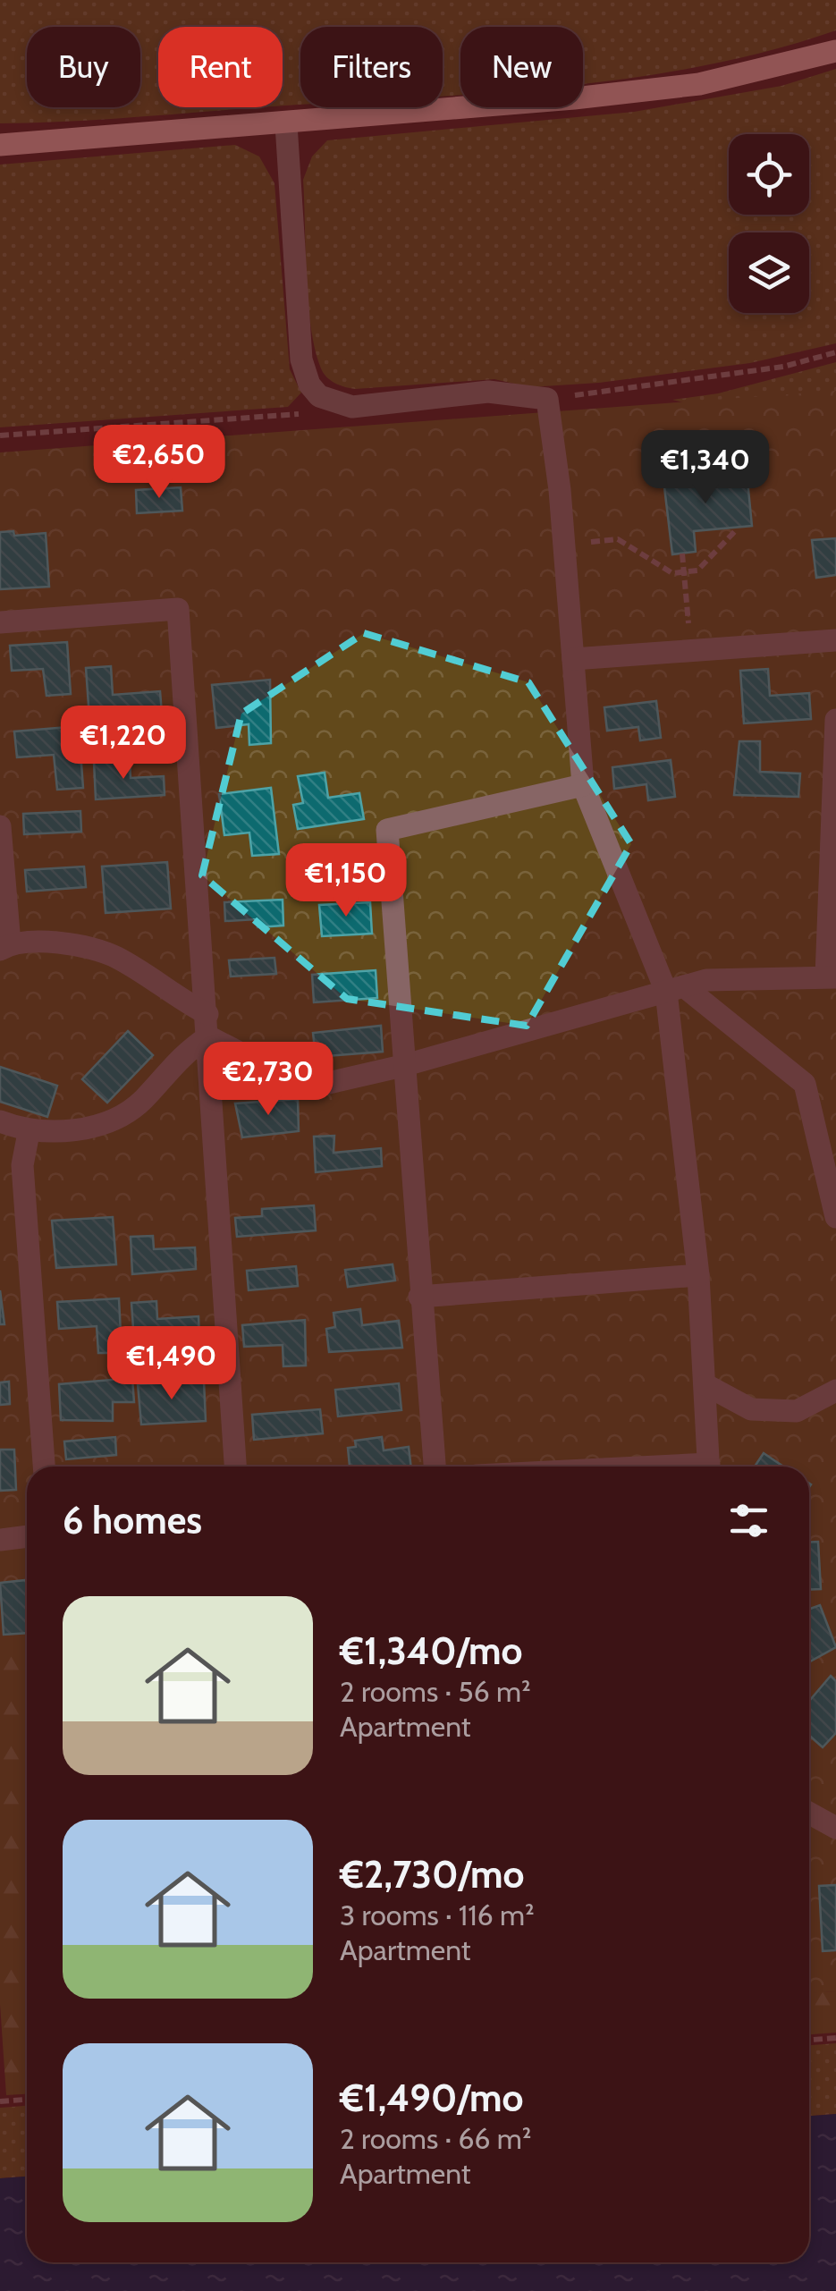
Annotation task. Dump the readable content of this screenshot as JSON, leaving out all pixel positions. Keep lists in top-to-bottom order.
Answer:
{
  "page": {
    "chip": [
      "Buy",
      "Rent",
      "Filters",
      "New"
    ],
    "price": [
      "€2,650",
      "€1,340",
      "€1,220",
      "€1,150",
      "€2,730",
      "€1,490"
    ],
    "heading": "6 homes",
    "list": [
      {
        "name": "€1,340/mo",
        "note": "2 rooms · 56 m² · Apartment"
      },
      {
        "name": "€2,730/mo",
        "note": "3 rooms · 116 m² · Apartment"
      },
      {
        "name": "€1,490/mo",
        "note": "2 rooms · 66 m² · Apartment"
      }
    ]
  }
}
